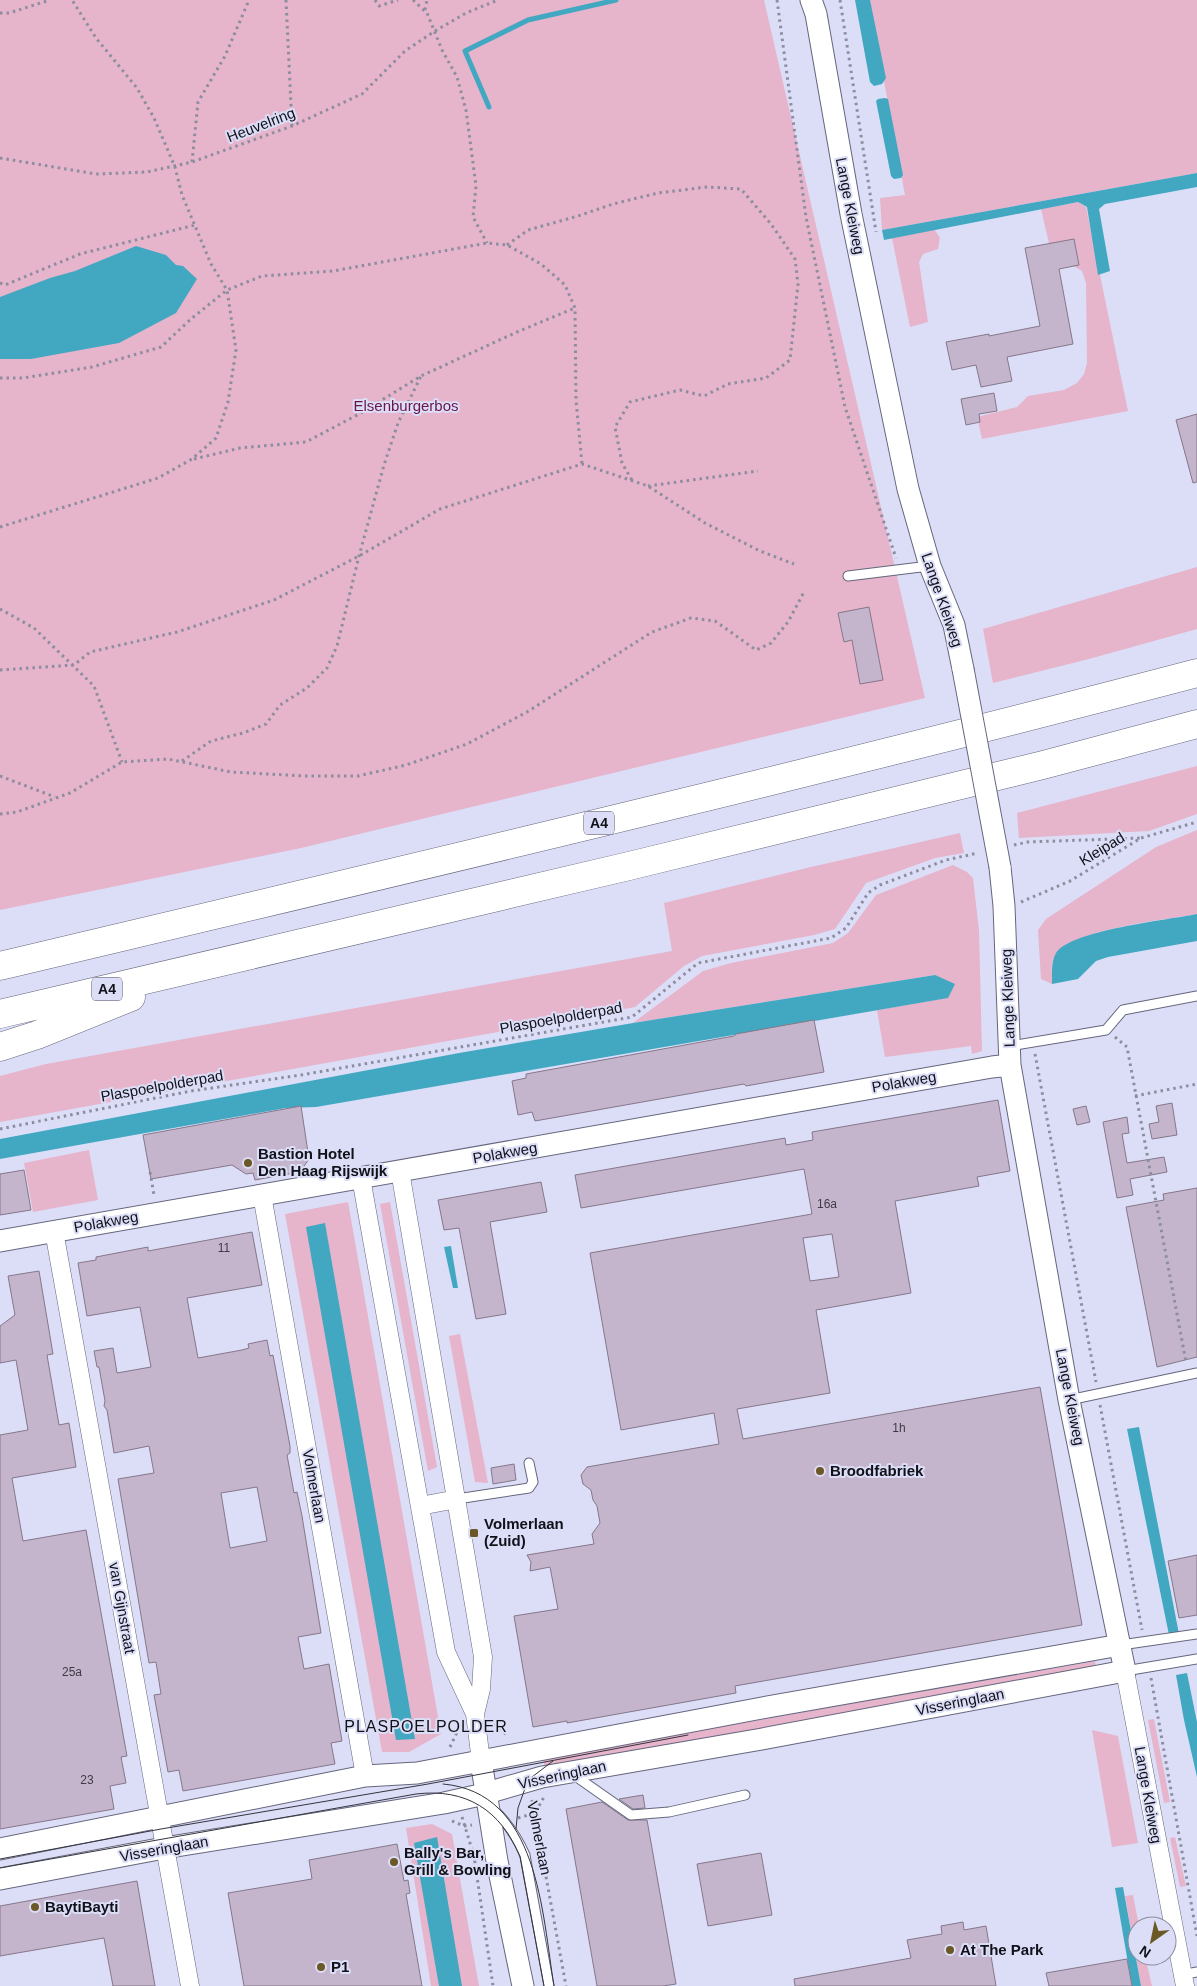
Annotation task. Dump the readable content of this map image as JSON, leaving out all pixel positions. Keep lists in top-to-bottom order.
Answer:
{
  "streets": {
    "highway": ["A4"],
    "street": [
      "Lange Kleiweg",
      "Polakweg",
      "Volmerlaan",
      "van Gijnstraat",
      "Visseringlaan"
    ],
    "path": ["Heuvelring", "Kleipad", "Plaspoelpolderpad"]
  },
  "crossings": [
    ["Lange Kleiweg", "Polakweg"],
    ["Lange Kleiweg", "Visseringlaan"],
    ["Polakweg", "Volmerlaan"],
    ["Polakweg", "van Gijnstraat"],
    ["Volmerlaan", "Visseringlaan"],
    ["van Gijnstraat", "Visseringlaan"]
  ],
  "districts": ["PLASPOELPOLDER"],
  "parks": ["Elsenburgerbos"],
  "places": {
    "other": [
      "Bastion Hotel Den Haag Rijswijk",
      "Broodfabriek",
      "Bally's Bar, Grill & Bowling",
      "BaytiBayti",
      "At The Park",
      "P1"
    ],
    "transit": ["Volmerlaan (Zuid)"]
  },
  "house_numbers": [
    "16a",
    "11",
    "1h",
    "25a",
    "23"
  ],
  "north": "bottom left"
}
